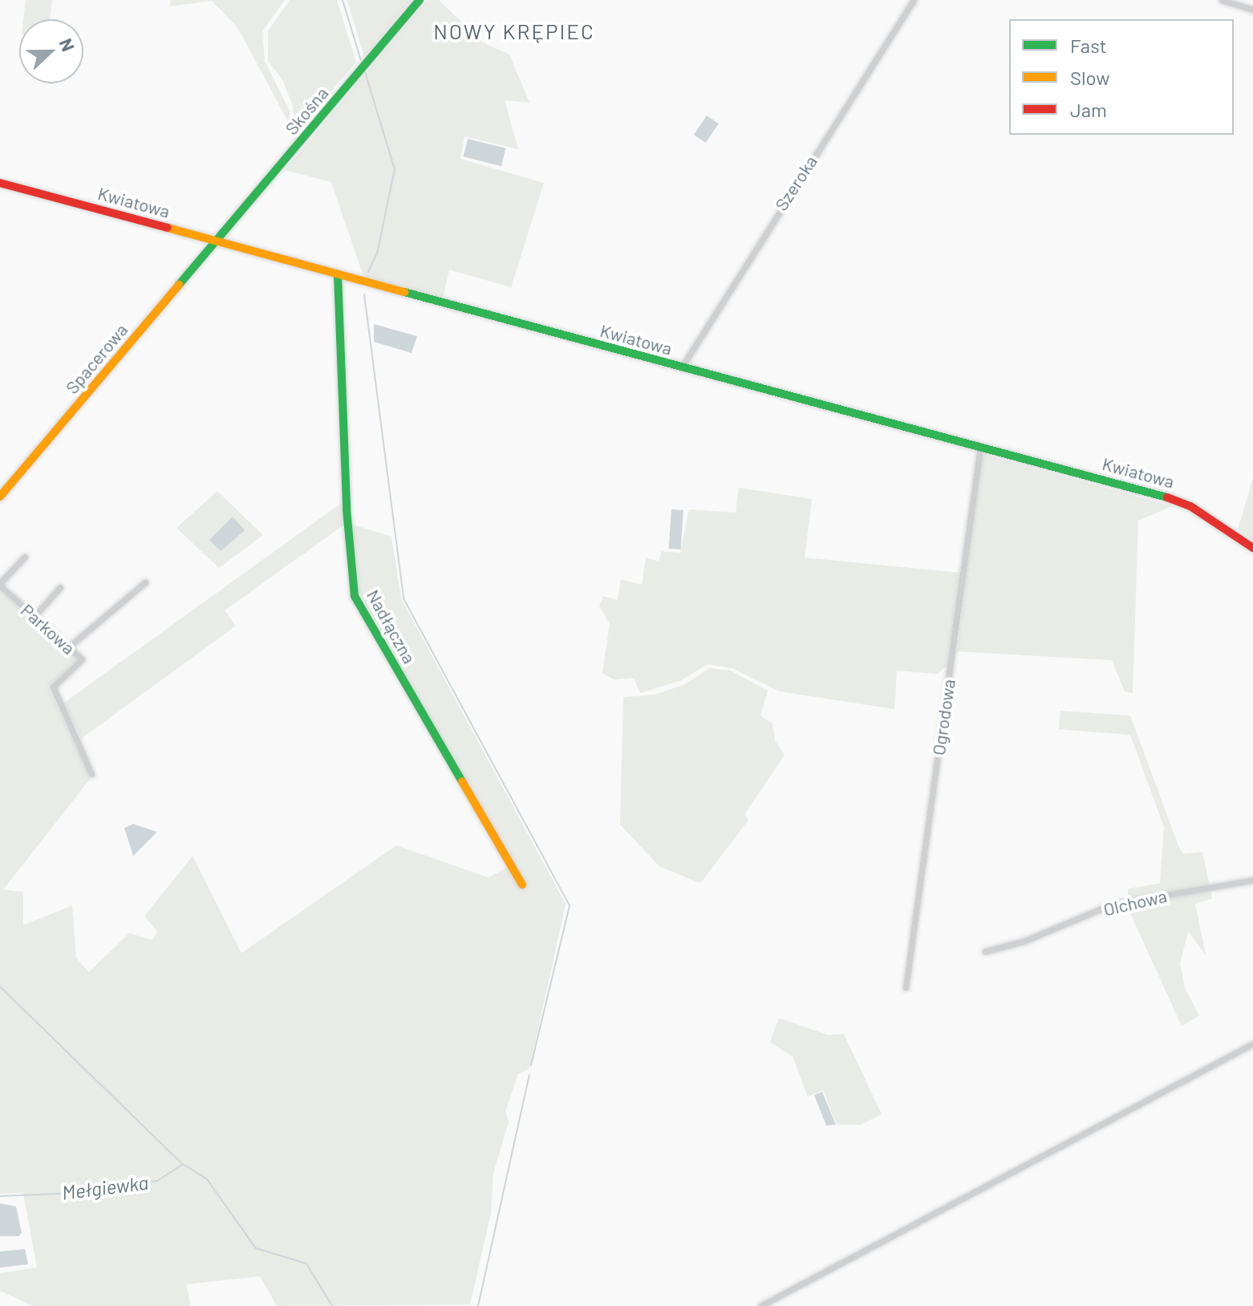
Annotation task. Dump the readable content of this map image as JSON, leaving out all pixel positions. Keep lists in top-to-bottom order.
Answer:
{
  "streets": {
    "street": [
      "Skośna",
      "Szeroka",
      "Kwiatowa",
      "Spacerowa",
      "Nadłączna",
      "Parkowa",
      "Ogrodowa",
      "Olchowa"
    ]
  },
  "crossings": [
    ["Skośna", "Kwiatowa"],
    ["Skośna", "Spacerowa"],
    ["Szeroka", "Kwiatowa"],
    ["Kwiatowa", "Spacerowa"],
    ["Kwiatowa", "Nadłączna"],
    ["Kwiatowa", "Ogrodowa"]
  ],
  "districts": ["NOWY KRĘPIEC"],
  "water": ["Mełgiewka"],
  "legend": ["Fast", "Slow", "Jam"],
  "north": "right"
}
